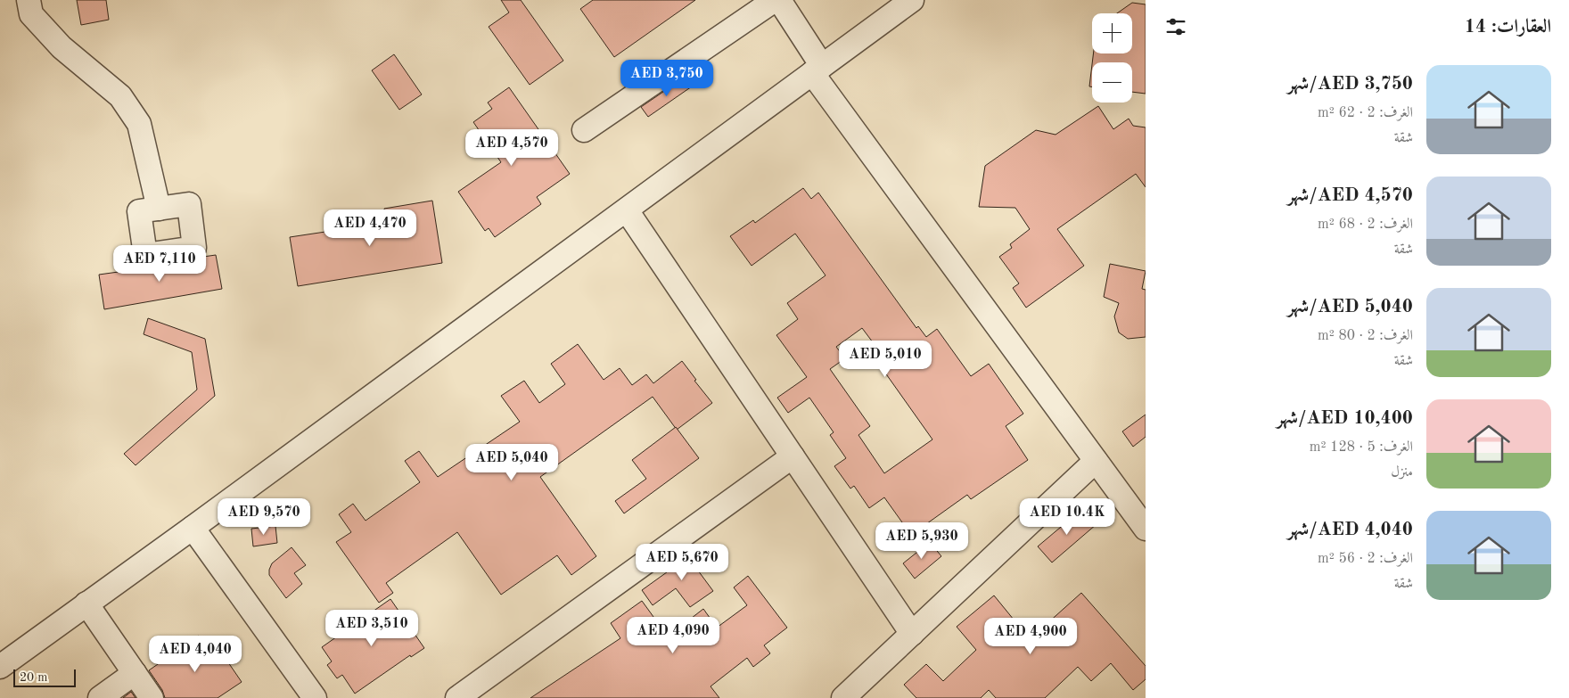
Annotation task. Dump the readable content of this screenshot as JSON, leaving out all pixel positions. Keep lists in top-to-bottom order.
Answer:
{
  "scale_bar": "20 m",
  "page": {
    "heading": "العقارات: 14",
    "map_buttons": ["+", "−"],
    "list": [
      {
        "name": "AED 3,750/شهر",
        "note": "الغرف: 2 · 62 m² · شقة"
      },
      {
        "name": "AED 4,570/شهر",
        "note": "الغرف: 2 · 68 m² · شقة"
      },
      {
        "name": "AED 5,040/شهر",
        "note": "الغرف: 2 · 80 m² · شقة"
      },
      {
        "name": "AED 10,400/شهر",
        "note": "الغرف: 5 · 128 m² · منزل"
      },
      {
        "name": "AED 4,040/شهر",
        "note": "الغرف: 2 · 56 m² · شقة"
      }
    ],
    "price": [
      "AED 3,750",
      "AED 4,570",
      "AED 4,470",
      "AED 7,110",
      "AED 5,010",
      "AED 5,040",
      "AED 9,570",
      "AED 10.4K",
      "AED 5,930",
      "AED 5,670",
      "AED 3,510",
      "AED 4,090",
      "AED 4,900",
      "AED 4,040"
    ],
    "scale": "20 m"
  }
}
